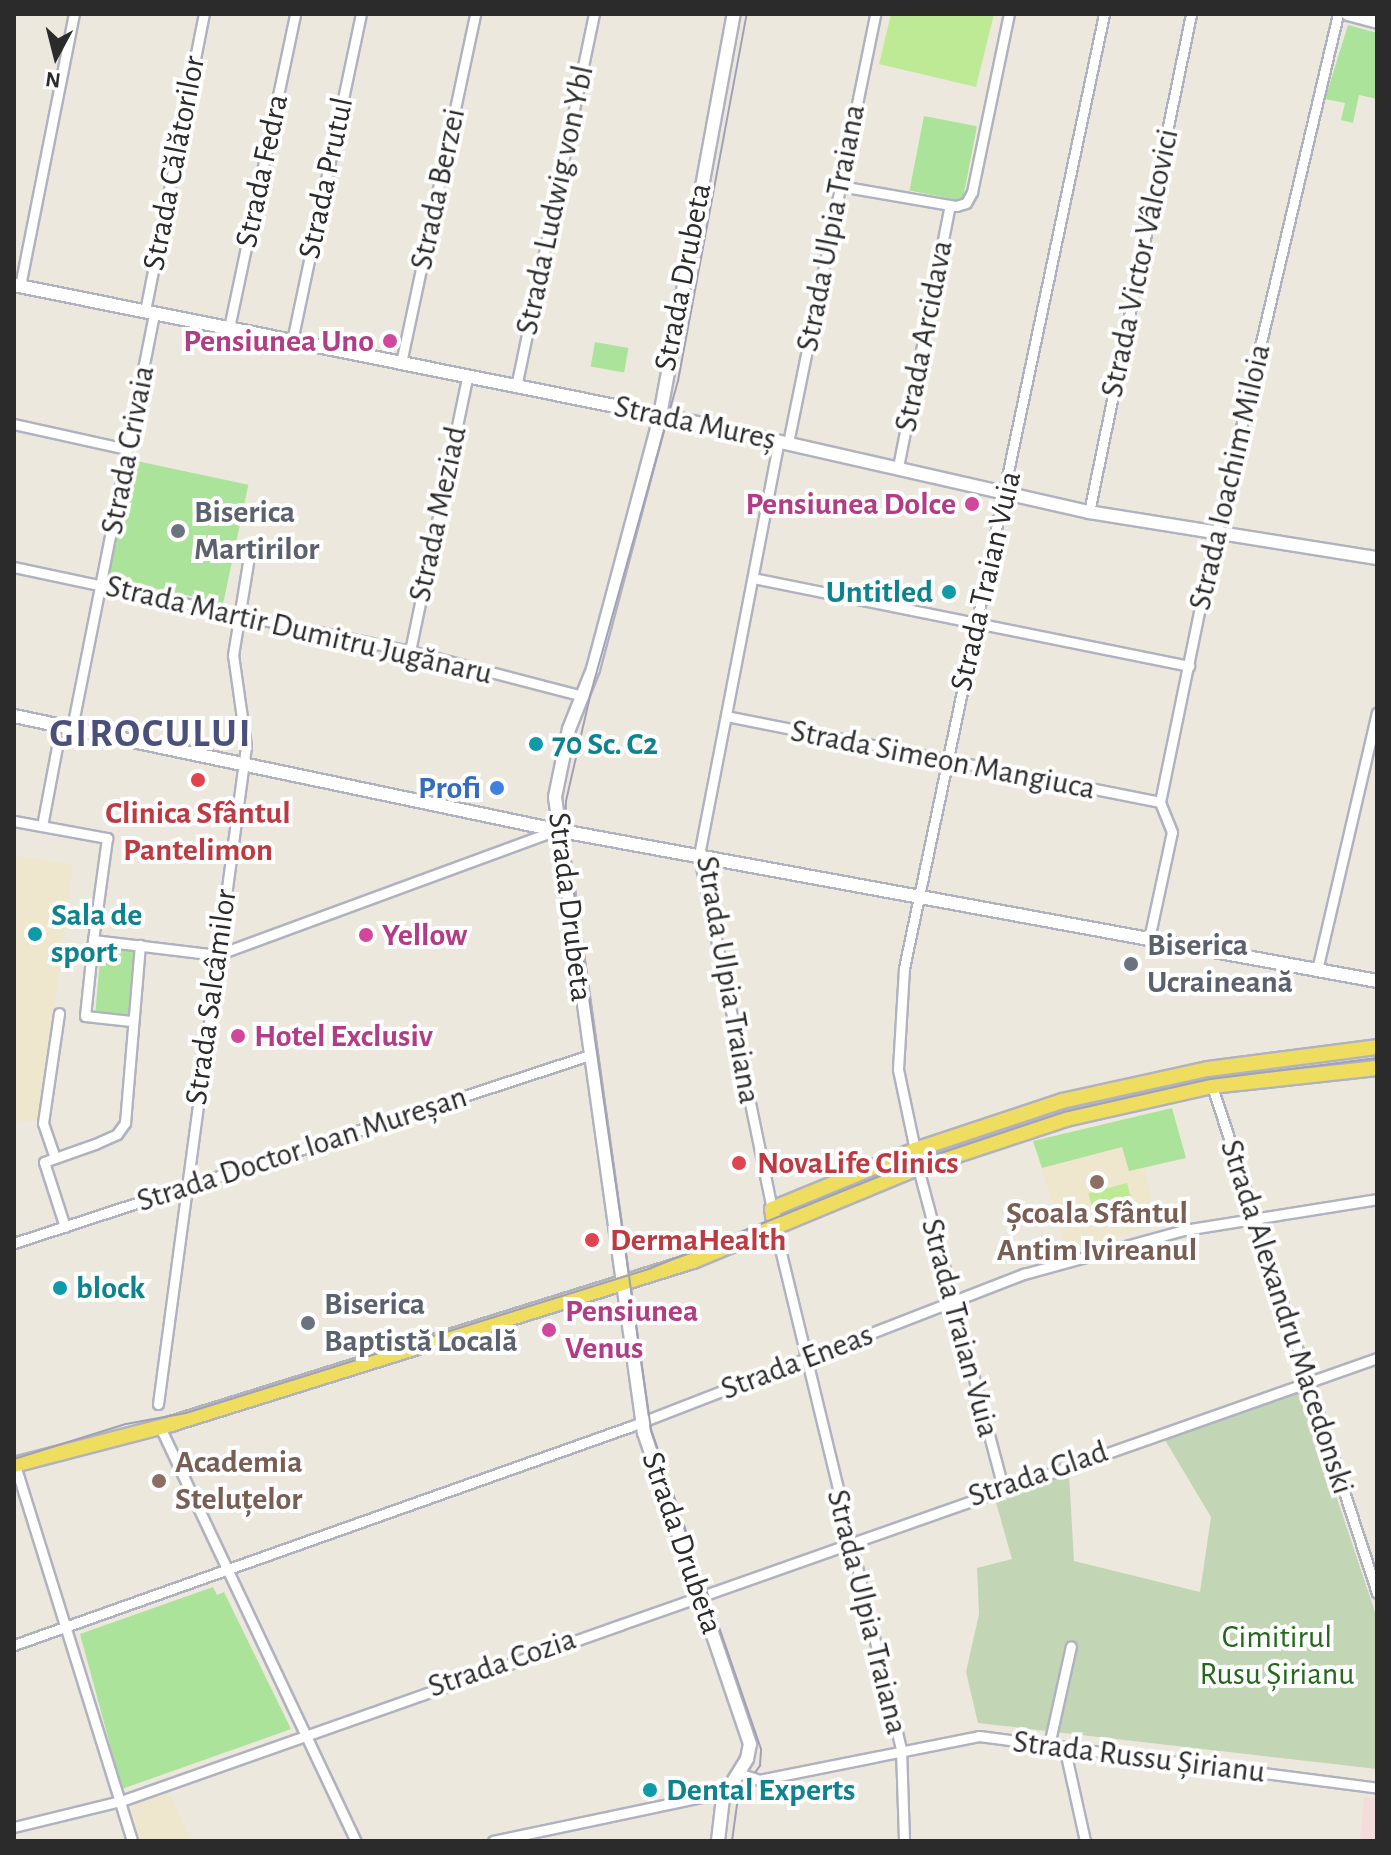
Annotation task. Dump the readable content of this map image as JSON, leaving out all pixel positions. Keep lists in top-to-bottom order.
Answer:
{
  "streets": {
    "main road": ["Strada Ulpia Traiana"],
    "street": [
      "Strada Călătorilor",
      "Strada Fedra",
      "Strada Prutul",
      "Strada Berzei",
      "Strada Ludwig von Ybl",
      "Strada Victor Vâlcovici",
      "Strada Drubeta",
      "Strada Arcidava",
      "Strada Mureș",
      "Strada Crivaia",
      "Strada Ioachim Miloia",
      "Strada Meziad",
      "Strada Traian Vuia",
      "Strada Martir Dumitru Jugănaru",
      "Strada Simeon Mangiuca",
      "Strada Salcâmilor",
      "Strada Doctor Ioan Mureșan",
      "Strada Alexandru Macedonski",
      "Strada Eneas",
      "Strada Glad",
      "Strada Cozia",
      "Strada Russu Șirianu"
    ]
  },
  "crossings": [
    ["Strada Călătorilor", "Strada Mureș"],
    ["Strada Călătorilor", "Strada Crivaia"],
    ["Strada Fedra", "Strada Mureș"],
    ["Strada Prutul", "Strada Mureș"],
    ["Strada Berzei", "Strada Mureș"],
    ["Strada Ludwig von Ybl", "Strada Mureș"],
    ["Strada Ulpia Traiana", "Strada Arcidava"],
    ["Strada Ulpia Traiana", "Strada Mureș"],
    ["Strada Ulpia Traiana", "Strada Simeon Mangiuca"],
    ["Strada Ulpia Traiana", "Strada Eneas"],
    ["Strada Ulpia Traiana", "Strada Glad"],
    ["Strada Ulpia Traiana", "Strada Russu Șirianu"],
    ["Strada Victor Vâlcovici", "Strada Mureș"],
    ["Strada Drubeta", "Strada Mureș"],
    ["Strada Drubeta", "Strada Martir Dumitru Jugănaru"],
    ["Strada Drubeta", "Strada Doctor Ioan Mureșan"],
    ["Strada Drubeta", "Strada Eneas"],
    ["Strada Drubeta", "Strada Glad"],
    ["Strada Drubeta", "Strada Cozia"],
    ["Strada Drubeta", "Strada Russu Șirianu"],
    ["Strada Arcidava", "Strada Mureș"],
    ["Strada Mureș", "Strada Crivaia"],
    ["Strada Mureș", "Strada Ioachim Miloia"],
    ["Strada Mureș", "Strada Meziad"],
    ["Strada Mureș", "Strada Traian Vuia"],
    ["Strada Crivaia", "Strada Martir Dumitru Jugănaru"],
    ["Strada Ioachim Miloia", "Strada Simeon Mangiuca"],
    ["Strada Meziad", "Strada Martir Dumitru Jugănaru"],
    ["Strada Traian Vuia", "Strada Simeon Mangiuca"],
    ["Strada Traian Vuia", "Strada Eneas"],
    ["Strada Traian Vuia", "Strada Glad"],
    ["Strada Martir Dumitru Jugănaru", "Strada Salcâmilor"],
    ["Strada Salcâmilor", "Strada Doctor Ioan Mureșan"],
    ["Strada Alexandru Macedonski", "Strada Eneas"],
    ["Strada Alexandru Macedonski", "Strada Glad"],
    ["Strada Glad", "Strada Cozia"]
  ],
  "districts": ["GIROCULUI"],
  "parks": ["Cimitirul Rusu Șirianu"],
  "places": [
    "Pensiunea Uno",
    "Pensiunea Dolce",
    "Biserica Martirilor",
    "Untitled",
    "70 Sc. C2",
    "Clinica Sfântul Pantelimon",
    "Profi",
    "Sala de sport",
    "Yellow",
    "Biserica Ucraineană",
    "Hotel Exclusiv",
    "NovaLife Clinics",
    "Școala Sfântul Antim Ivireanul",
    "DermaHealth",
    "block",
    "Biserica Baptistă Locală",
    "Pensiunea Venus",
    "Academia Steluțelor",
    "Dental Experts"
  ],
  "north": "bottom"
}
